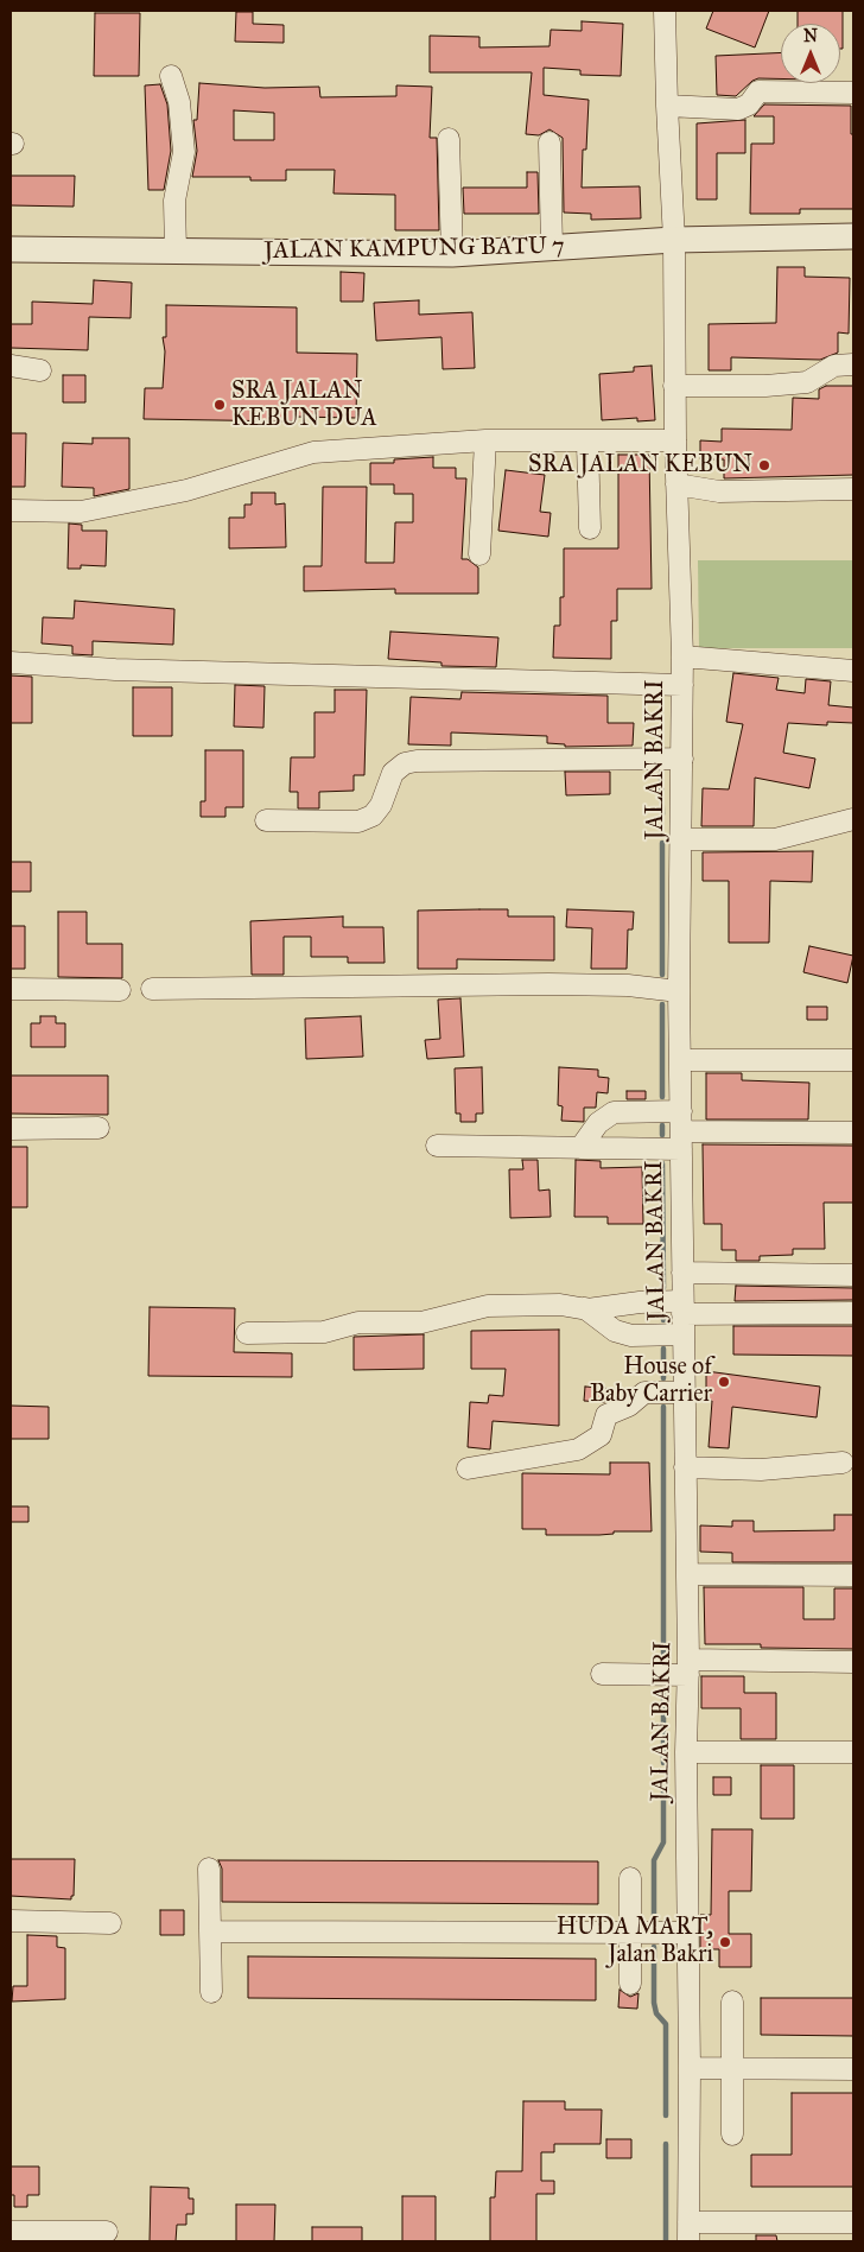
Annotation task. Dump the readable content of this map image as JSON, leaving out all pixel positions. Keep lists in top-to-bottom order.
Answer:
{
  "streets": {
    "street": ["JALAN KAMPUNG BATU 7", "JALAN BAKRI"]
  },
  "crossings": [
    ["JALAN KAMPUNG BATU 7", "JALAN BAKRI"]
  ],
  "places": [
    "SRA JALAN KEBUN DUA",
    "SRA JALAN KEBUN",
    "House of Baby Carrier",
    "HUDA MART, Jalan Bakri"
  ],
  "north": "top"
}
